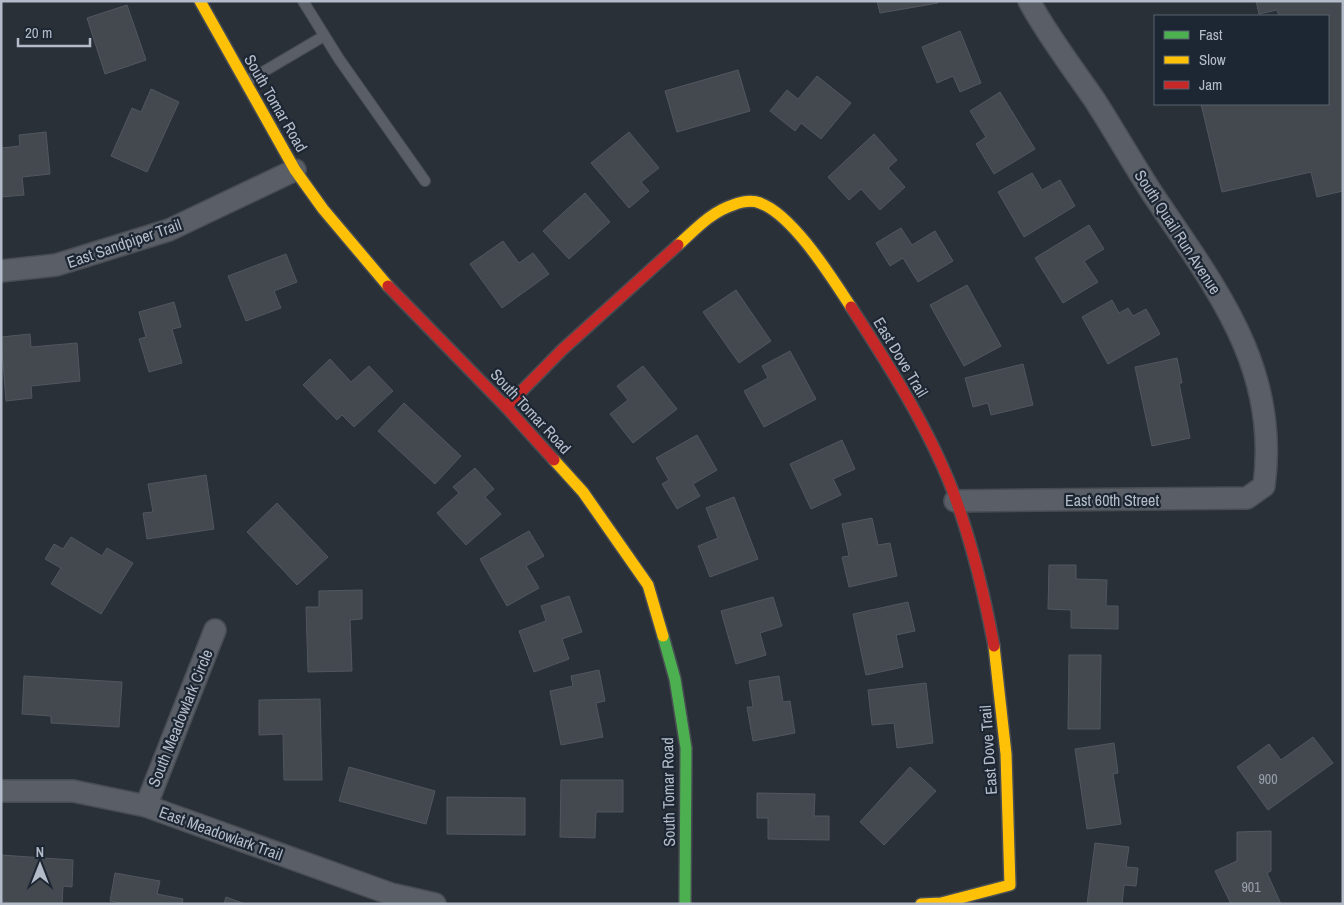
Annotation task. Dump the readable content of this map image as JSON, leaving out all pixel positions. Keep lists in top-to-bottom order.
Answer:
{
  "streets": {
    "street": [
      "South Tomar Road",
      "South Quail Run Avenue",
      "East Sandpiper Trail",
      "East Dove Trail",
      "East 60th Street",
      "South Meadowlark Circle",
      "East Meadowlark Trail"
    ]
  },
  "crossings": [
    ["South Tomar Road", "East Sandpiper Trail"],
    ["South Tomar Road", "East Dove Trail"],
    ["South Quail Run Avenue", "East 60th Street"],
    ["East Dove Trail", "East 60th Street"],
    ["South Meadowlark Circle", "East Meadowlark Trail"]
  ],
  "house_numbers": ["900", "901"],
  "legend": ["Fast", "Slow", "Jam"],
  "scale_bar": "20 m",
  "north": "top"
}
